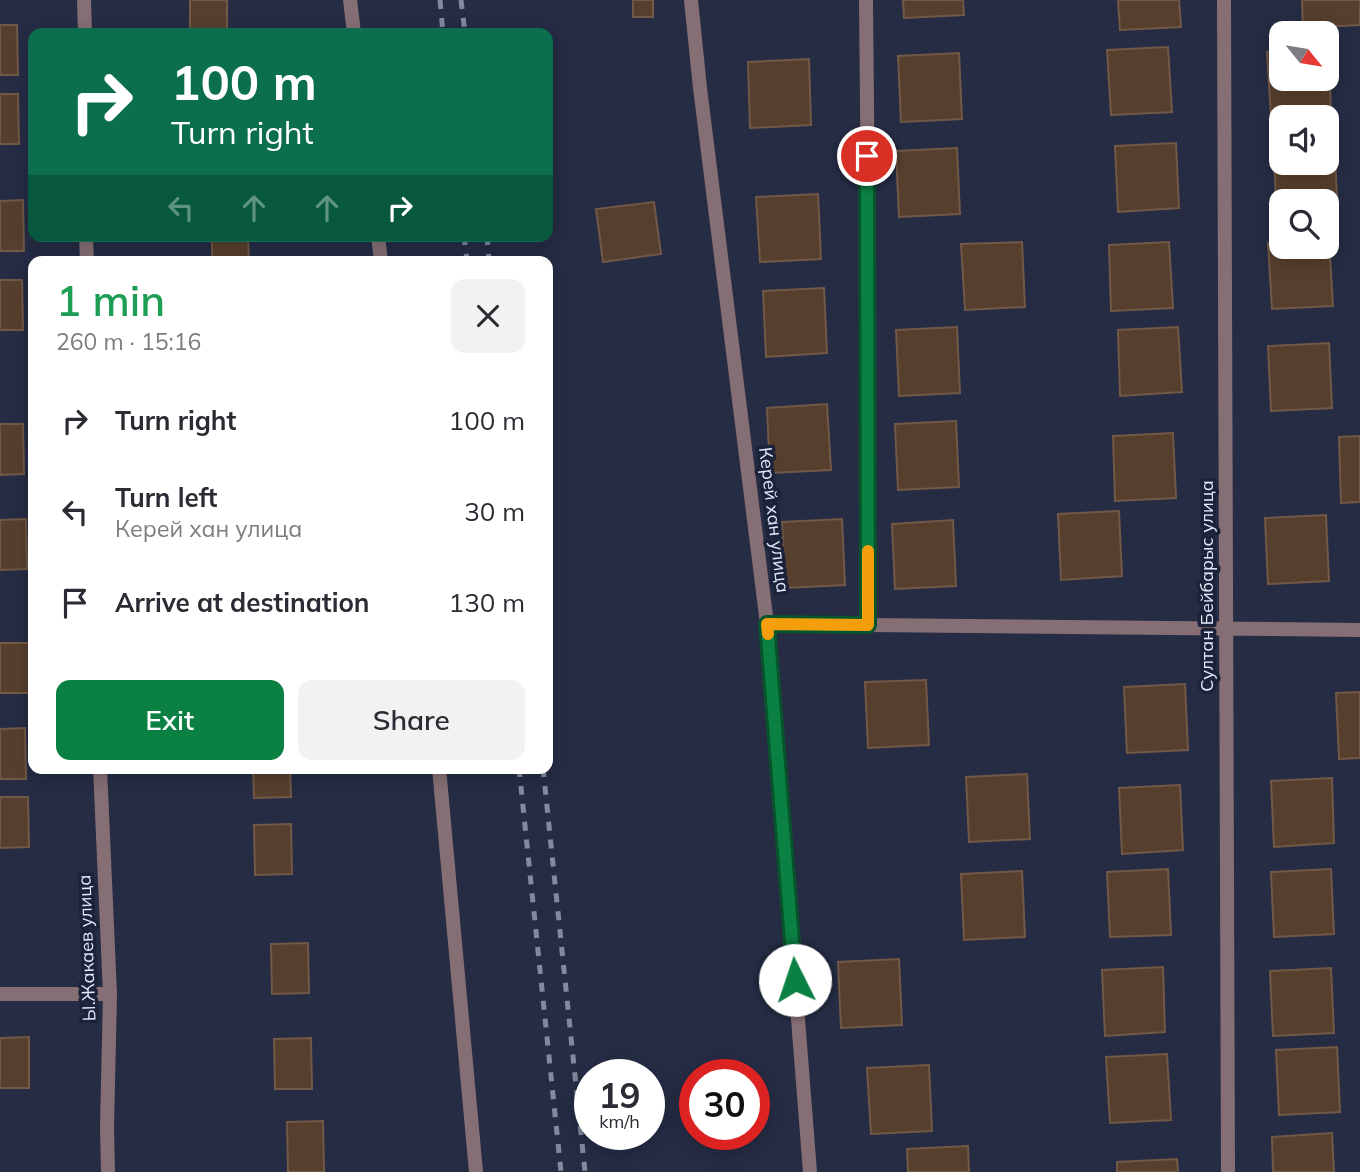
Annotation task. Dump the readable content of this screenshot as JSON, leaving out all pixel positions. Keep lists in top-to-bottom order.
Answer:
{
  "streets": {
    "street": ["Керей хан улица", "Султан Бейбарыс улица", "Ы.Жакаев улица"]
  },
  "north": "bottom right",
  "page": {
    "turn": ["100 m", "Turn right"],
    "heading": ["1 min", "260 m · 15:16"],
    "list": [
      {
        "name": "Turn right",
        "value": "100 m"
      },
      {
        "name": "Turn left",
        "note": "Керей хан улица",
        "value": "30 m"
      },
      {
        "name": "Arrive at destination",
        "value": "130 m"
      }
    ],
    "buttons": ["Exit", "Share"],
    "speed": "19 km/h",
    "limit": "30"
  }
}
